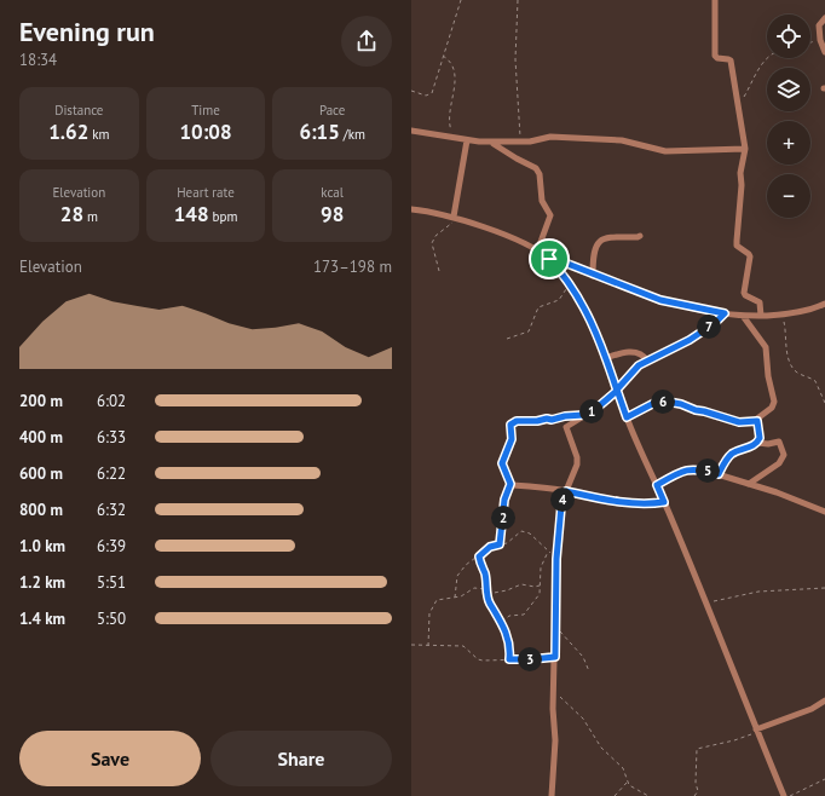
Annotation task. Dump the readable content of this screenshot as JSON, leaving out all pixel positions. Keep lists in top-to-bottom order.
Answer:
{
  "page": {
    "heading": ["Evening run", "18:34"],
    "map_buttons": ["+", "−"],
    "stats": [
      ["Distance", "1.62 km"],
      ["Time", "10:08"],
      ["Pace", "6:15 /km"],
      ["Elevation", "28 m"],
      ["Heart rate", "148 bpm"],
      ["kcal", "98"]
    ],
    "chart": ["Elevation", "173–198 m"],
    "pins": [
      "7",
      "6",
      "1",
      "5",
      "4",
      "2",
      "3"
    ],
    "list": [
      {
        "name": "200 m",
        "note": "6:02"
      },
      {
        "name": "400 m",
        "note": "6:33"
      },
      {
        "name": "600 m",
        "note": "6:22"
      },
      {
        "name": "800 m",
        "note": "6:32"
      },
      {
        "name": "1.0 km",
        "note": "6:39"
      },
      {
        "name": "1.2 km",
        "note": "5:51"
      },
      {
        "name": "1.4 km",
        "note": "5:50"
      }
    ],
    "buttons": ["Save", "Share"]
  }
}
